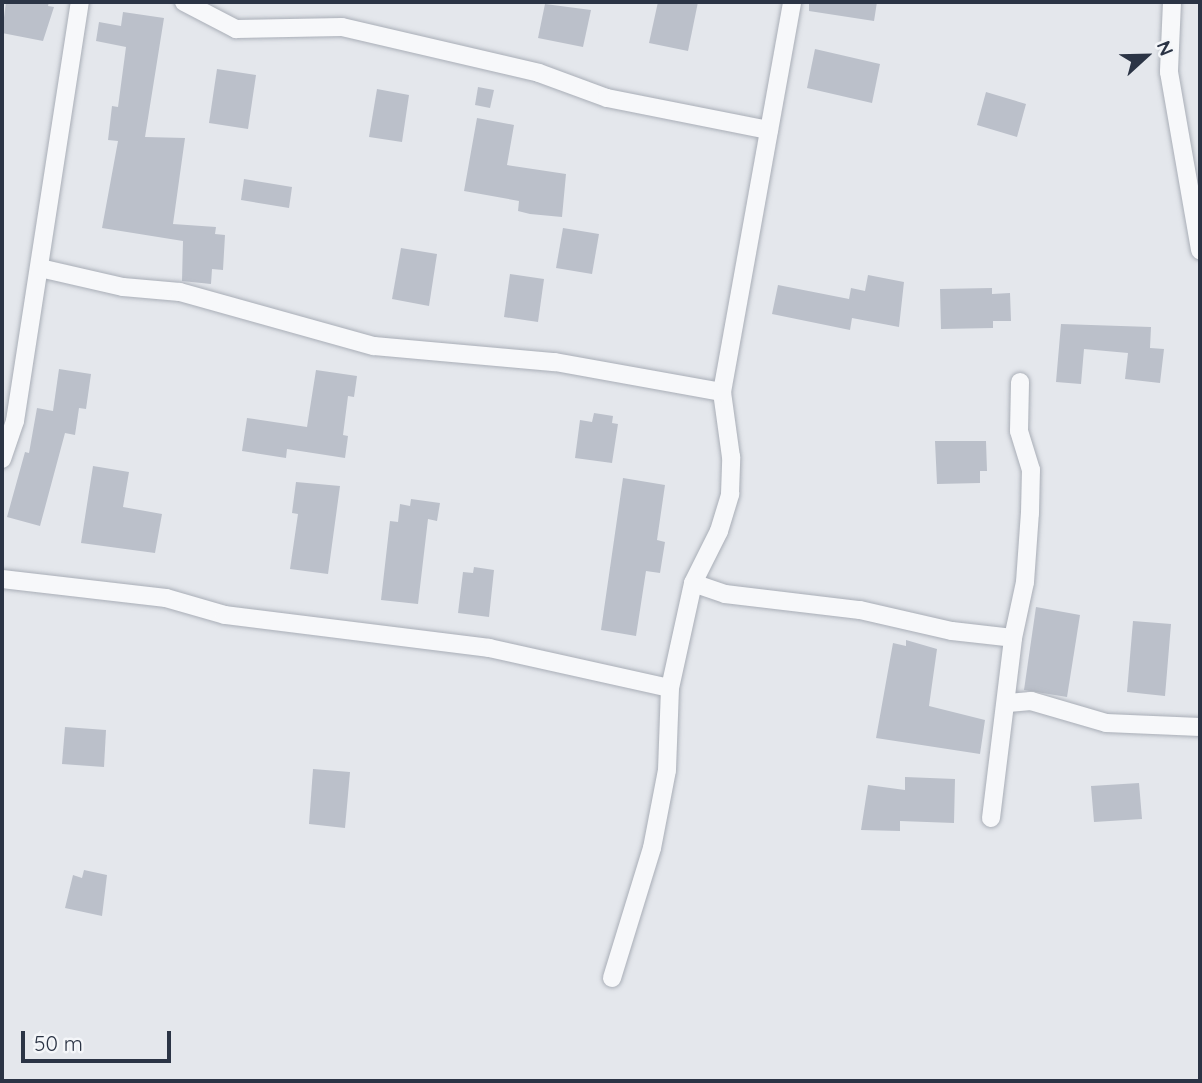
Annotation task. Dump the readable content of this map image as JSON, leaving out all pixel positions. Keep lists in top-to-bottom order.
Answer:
{
  "scale_bar": "50 m",
  "north": "right"
}
